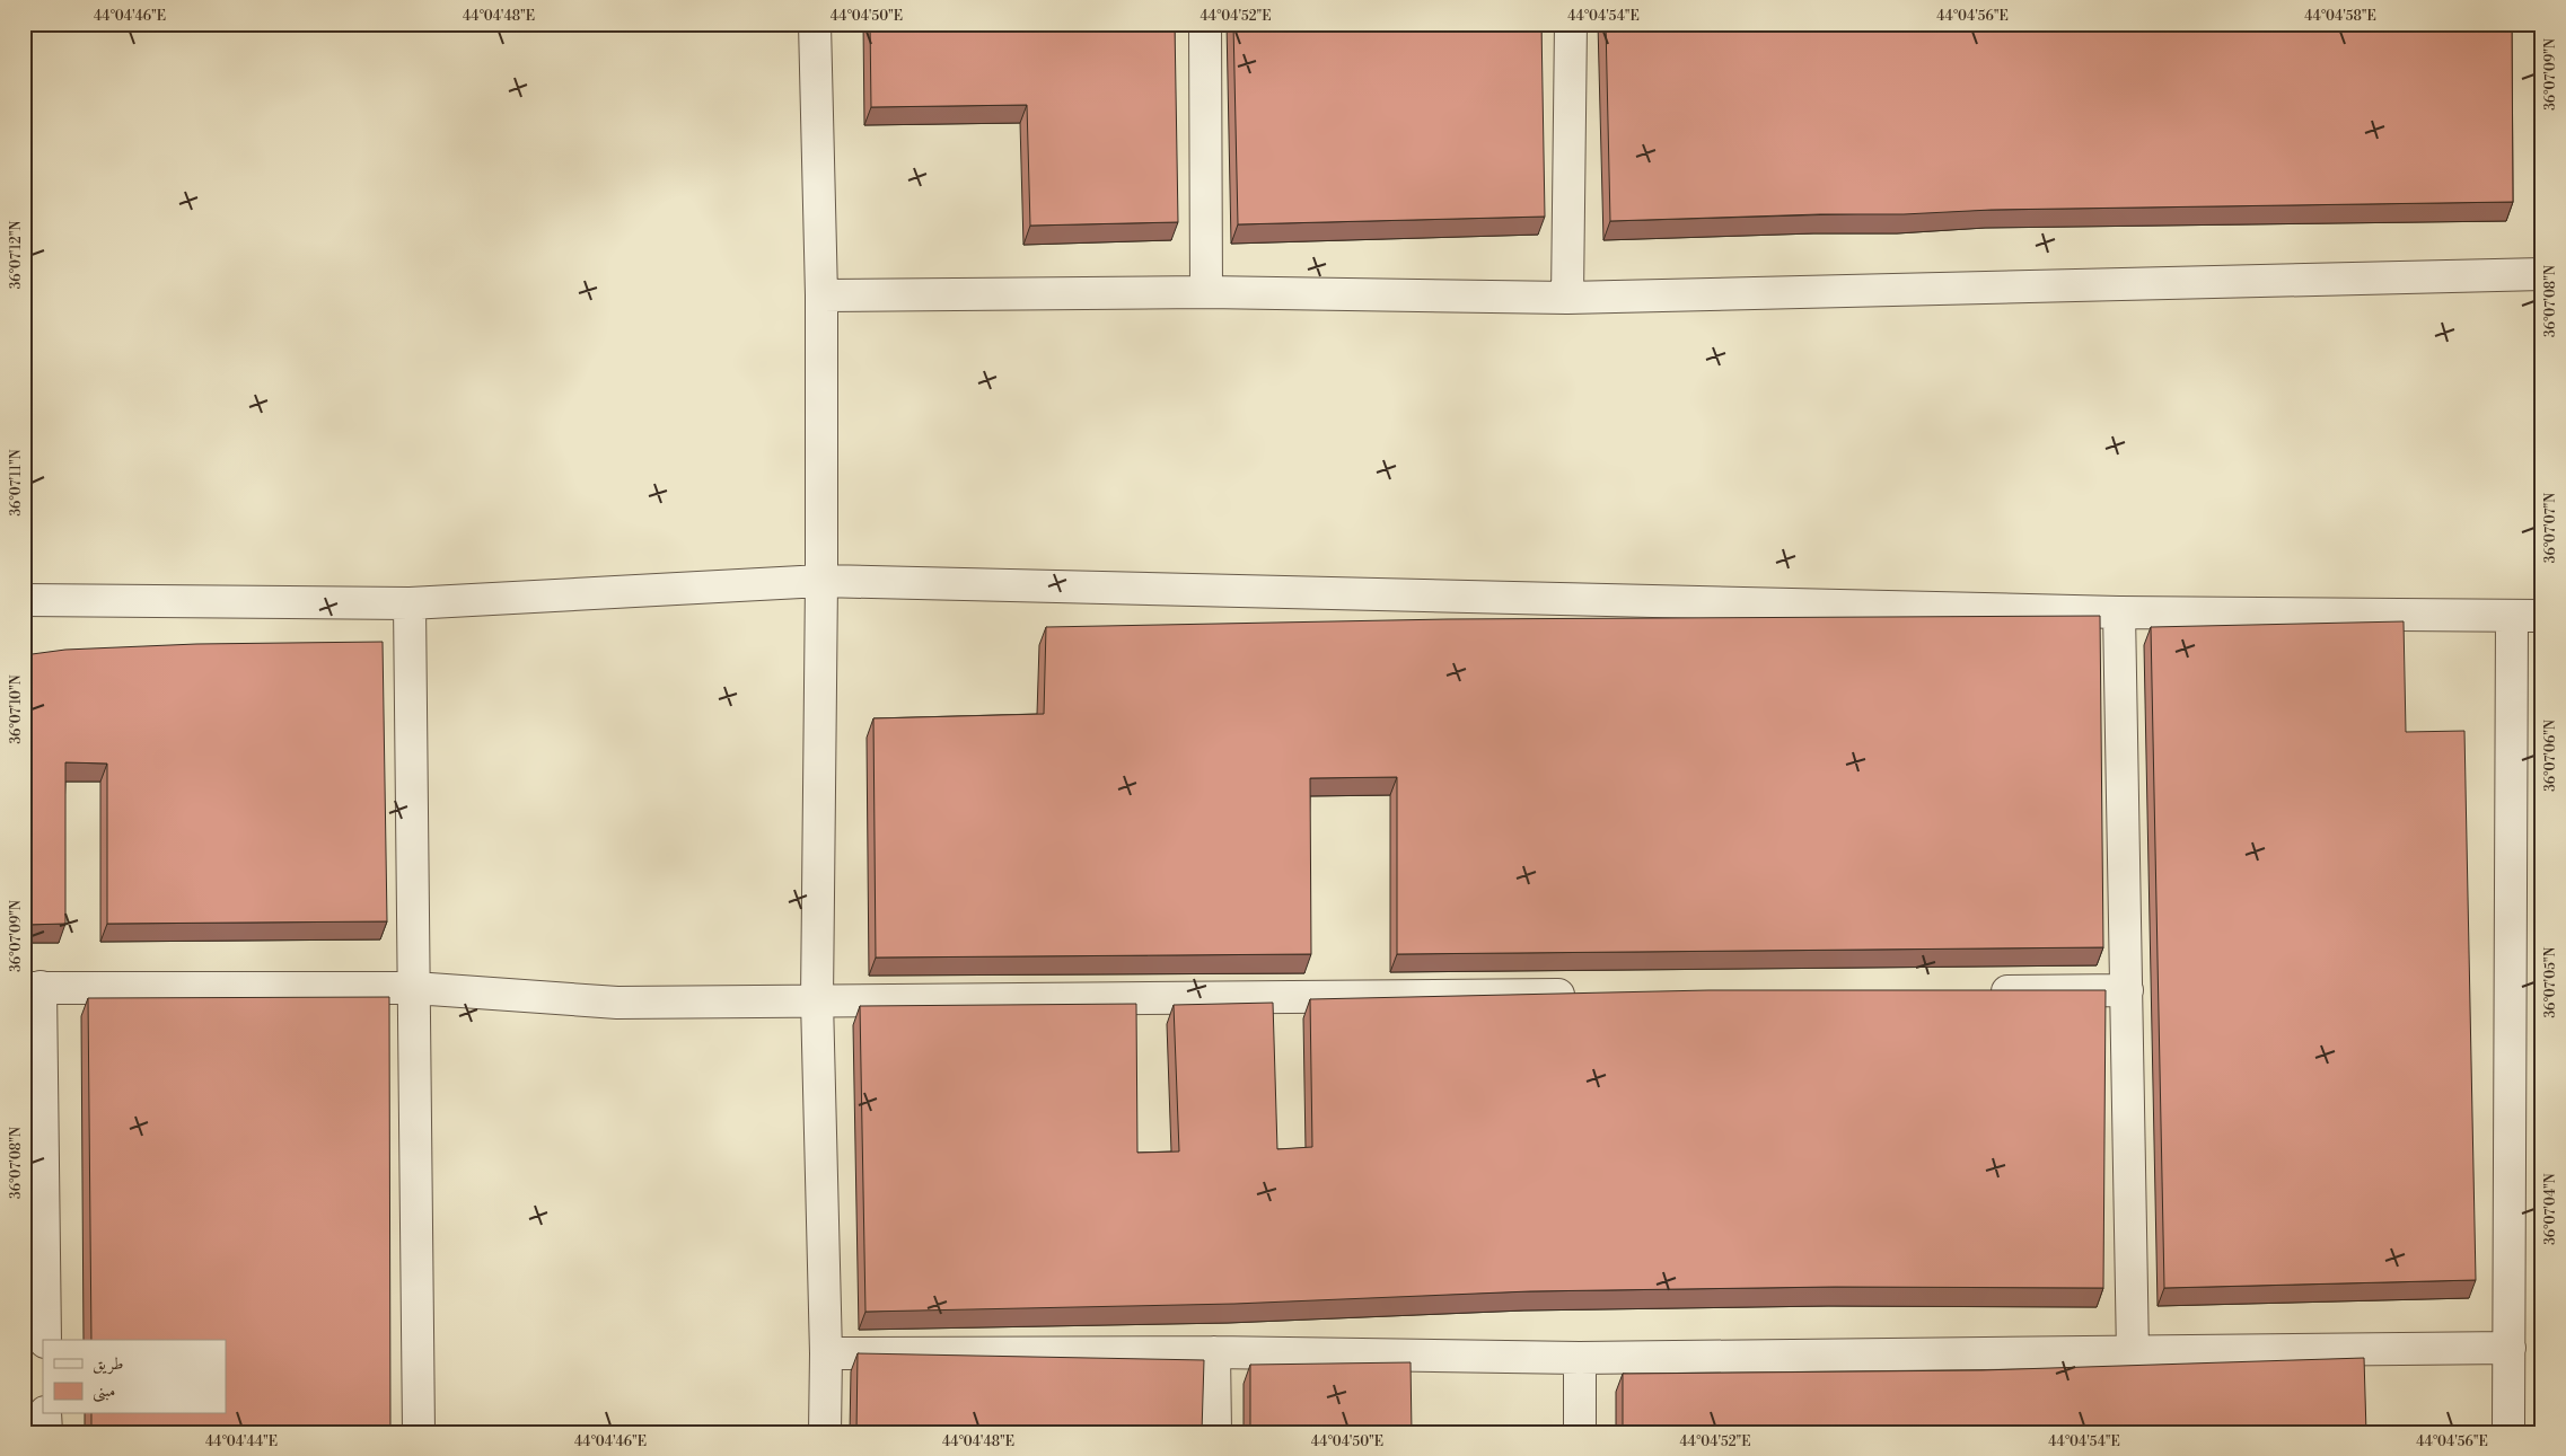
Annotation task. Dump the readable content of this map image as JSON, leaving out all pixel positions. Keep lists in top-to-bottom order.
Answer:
{
  "legend": ["طريق", "مبنى"],
  "coordinates": [
    "44°04'46\"E",
    "44°04'48\"E",
    "44°04'50\"E",
    "44°04'52\"E",
    "44°04'54\"E",
    "44°04'56\"E",
    "44°04'58\"E",
    "36°07'09\"N",
    "36°07'12\"N",
    "36°07'08\"N",
    "36°07'11\"N",
    "36°07'07\"N",
    "36°07'10\"N",
    "36°07'06\"N",
    "36°07'05\"N",
    "36°07'04\"N",
    "44°04'44\"E"
  ]
}
